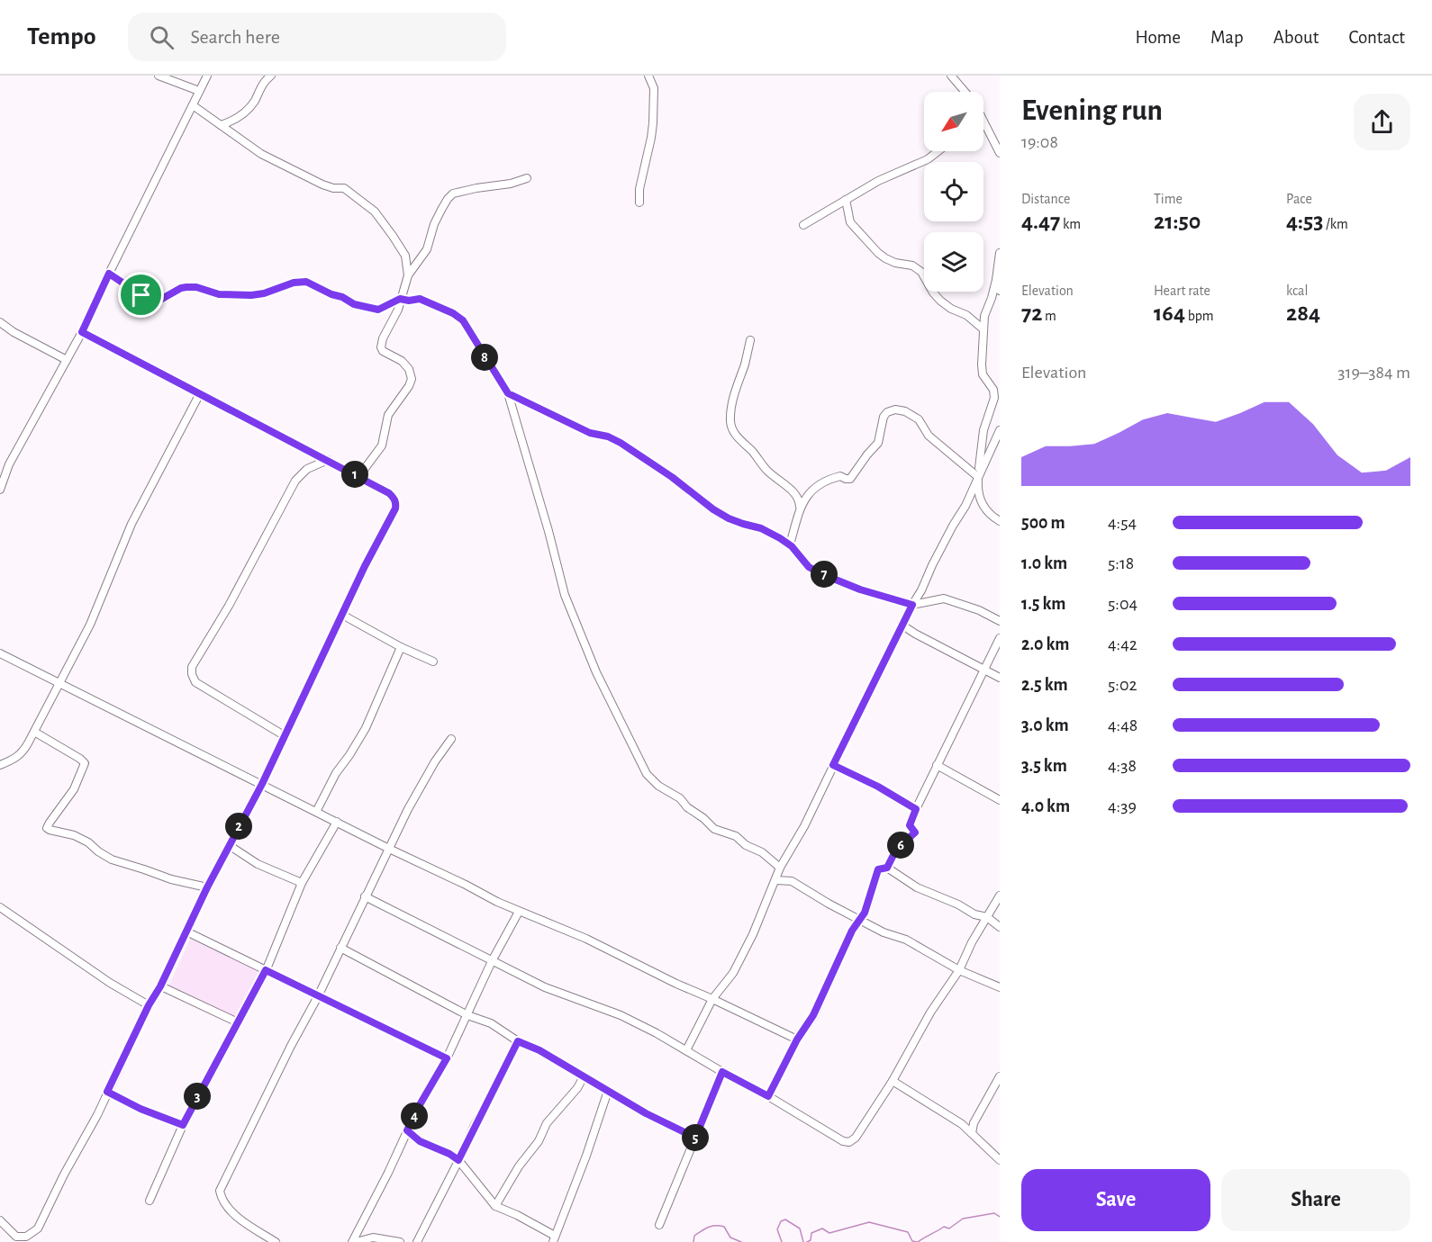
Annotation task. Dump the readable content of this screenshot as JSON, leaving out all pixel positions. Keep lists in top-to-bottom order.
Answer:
{
  "north": "bottom left",
  "page": {
    "header": "Tempo",
    "search": "Search here",
    "nav": [
      "Home",
      "Map",
      "About",
      "Contact"
    ],
    "heading": ["Evening run", "19:08"],
    "stats": [
      ["Distance", "4.47 km"],
      ["Time", "21:50"],
      ["Pace", "4:53 /km"],
      ["Elevation", "72 m"],
      ["Heart rate", "164 bpm"],
      ["kcal", "284"]
    ],
    "pins": [
      "8",
      "1",
      "7",
      "2",
      "6",
      "3",
      "4",
      "5"
    ],
    "chart": ["Elevation", "319–384 m"],
    "list": [
      {
        "name": "500 m",
        "note": "4:54"
      },
      {
        "name": "1.0 km",
        "note": "5:18"
      },
      {
        "name": "1.5 km",
        "note": "5:04"
      },
      {
        "name": "2.0 km",
        "note": "4:42"
      },
      {
        "name": "2.5 km",
        "note": "5:02"
      },
      {
        "name": "3.0 km",
        "note": "4:48"
      },
      {
        "name": "3.5 km",
        "note": "4:38"
      },
      {
        "name": "4.0 km",
        "note": "4:39"
      }
    ],
    "buttons": ["Save", "Share"]
  }
}
